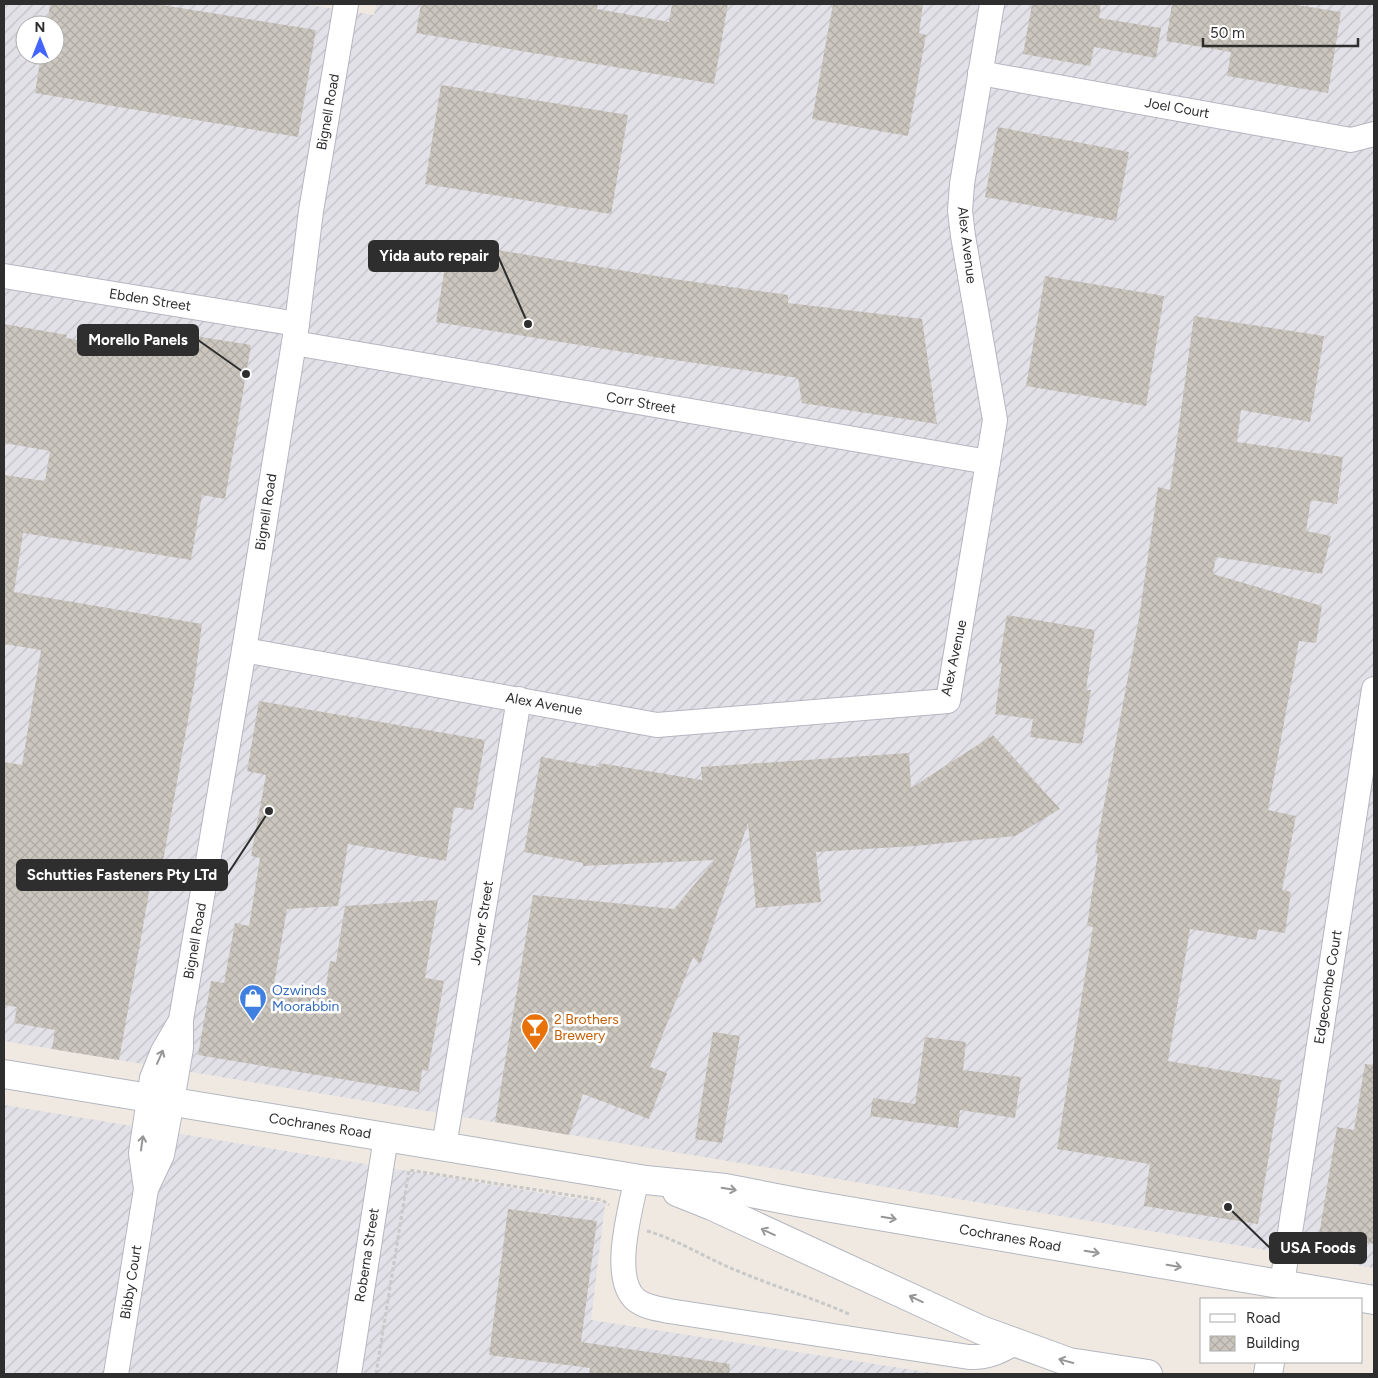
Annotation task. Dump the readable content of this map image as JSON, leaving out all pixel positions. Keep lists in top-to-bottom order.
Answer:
{
  "streets": {
    "street": [
      "Joel Court",
      "Bignell Road",
      "Alex Avenue",
      "Ebden Street",
      "Corr Street",
      "Joyner Street",
      "Edgecombe Court",
      "Cochranes Road",
      "Roberna Street",
      "Bibby Court"
    ]
  },
  "crossings": [
    ["Joel Court", "Alex Avenue"],
    ["Bignell Road", "Alex Avenue"],
    ["Bignell Road", "Ebden Street"],
    ["Bignell Road", "Corr Street"],
    ["Bignell Road", "Cochranes Road"],
    ["Bignell Road", "Bibby Court"],
    ["Alex Avenue", "Corr Street"],
    ["Alex Avenue", "Joyner Street"],
    ["Ebden Street", "Corr Street"],
    ["Joyner Street", "Cochranes Road"],
    ["Edgecombe Court", "Cochranes Road"],
    ["Cochranes Road", "Roberna Street"],
    ["Cochranes Road", "Bibby Court"]
  ],
  "places": {
    "other": [
      "Yida auto repair",
      "Morello Panels",
      "Schutties Fasteners Pty LTd",
      "USA Foods"
    ],
    "shop": ["Ozwinds Moorabbin"],
    "bar": ["2 Brothers Brewery"]
  },
  "legend": ["Road", "Building"],
  "scale_bar": "50 m",
  "north": "top"
}
